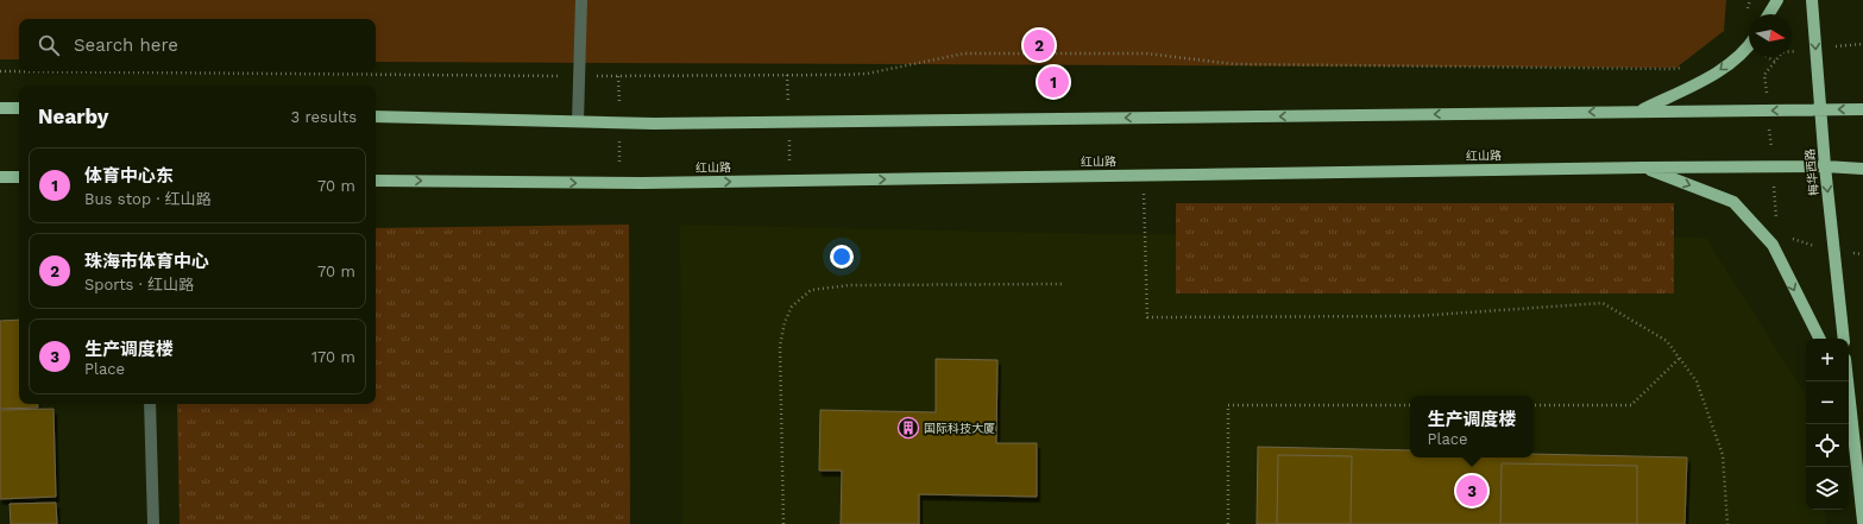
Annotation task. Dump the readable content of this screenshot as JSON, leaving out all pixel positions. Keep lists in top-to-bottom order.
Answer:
{
  "streets": {
    "main road": ["红山路", "梅华西路"]
  },
  "crossings": [
    ["红山路", "梅华西路"]
  ],
  "one_way": ["梅华西路"],
  "places": {
    "building": ["国际科技大厦"]
  },
  "north": "right",
  "page": {
    "search": "Search here",
    "pins": ["2", "1", "3"],
    "heading": ["Nearby", "3 results"],
    "list": [
      {
        "mark": "1",
        "name": "体育中心东",
        "note": "Bus stop · 红山路",
        "value": "70 m"
      },
      {
        "mark": "2",
        "name": "珠海市体育中心",
        "note": "Sports · 红山路",
        "value": "70 m"
      },
      {
        "mark": "3",
        "name": "生产调度楼",
        "note": "Place",
        "value": "170 m"
      }
    ],
    "map_buttons": ["+", "−"],
    "popup": ["生产调度楼", "Place"]
  }
}
